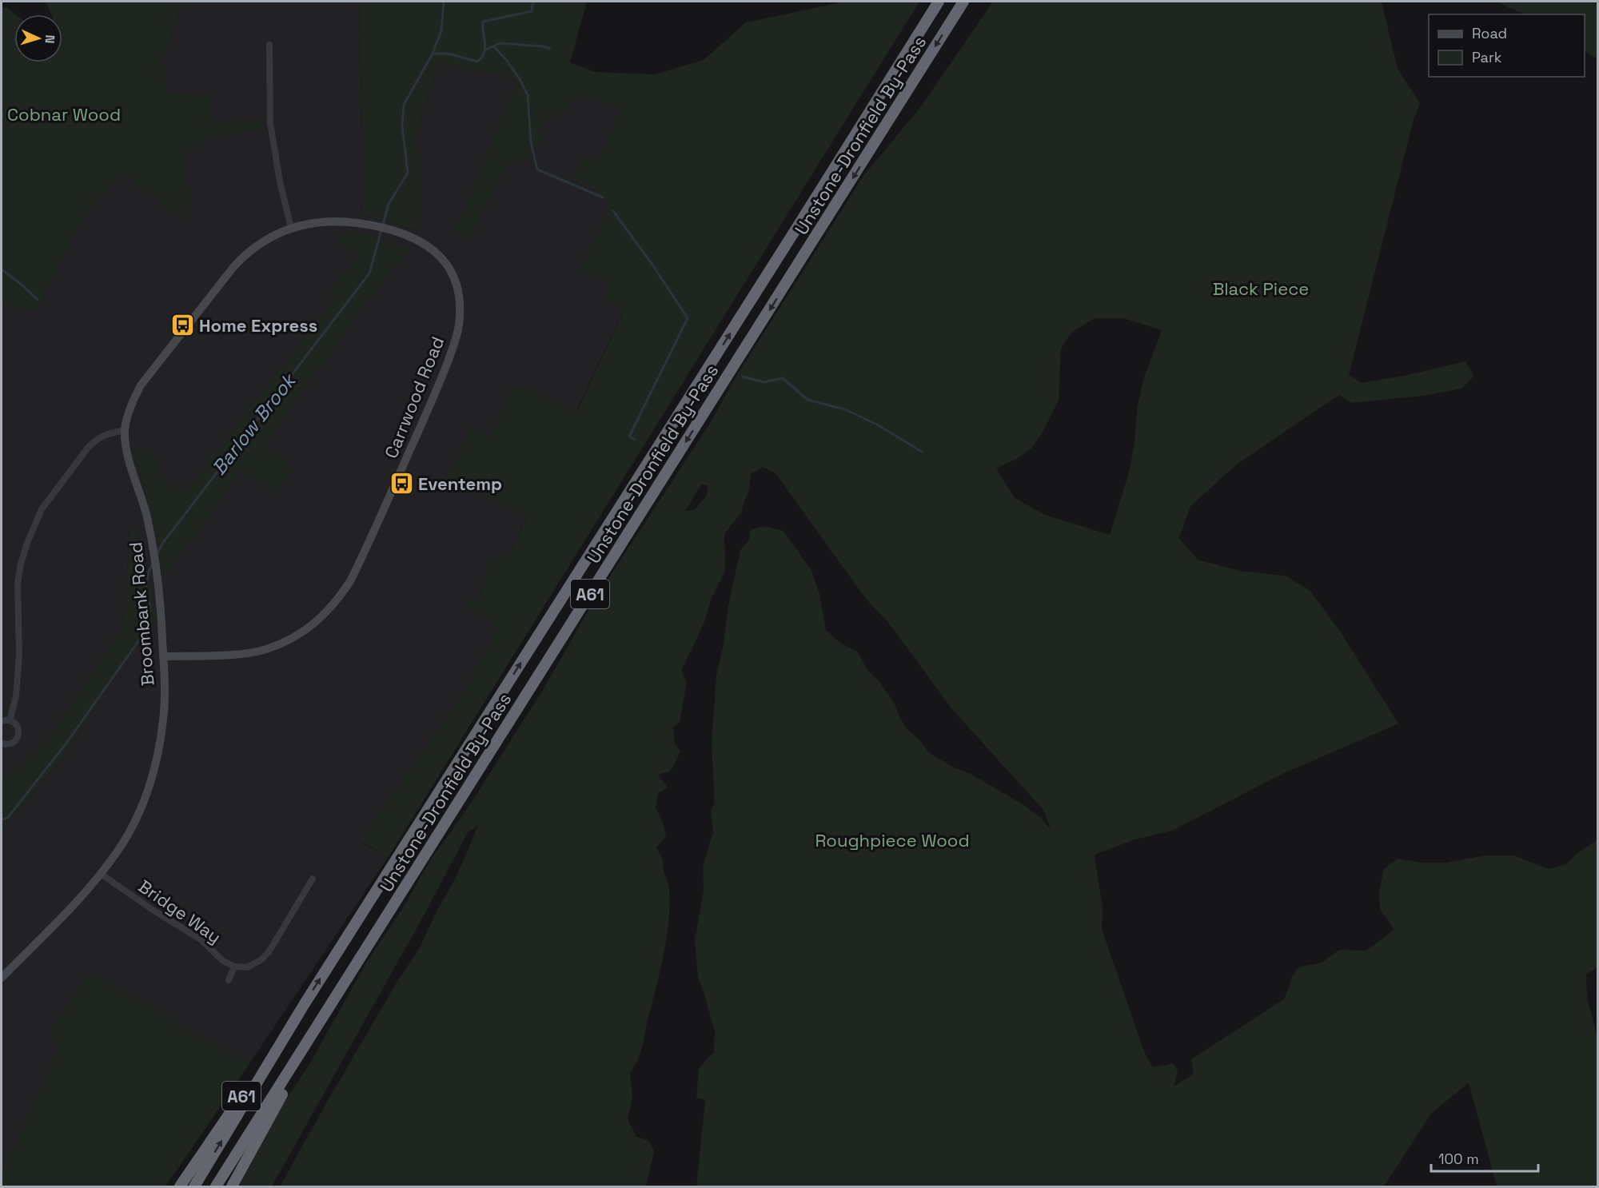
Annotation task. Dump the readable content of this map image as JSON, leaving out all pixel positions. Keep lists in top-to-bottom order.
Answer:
{
  "streets": {
    "highway": ["Unstone-Dronfield By-Pass", "A61"],
    "street": ["Carrwood Road", "Broombank Road", "Bridge Way"]
  },
  "crossings": [
    ["Unstone-Dronfield By-Pass", "A61"],
    ["Carrwood Road", "Broombank Road"],
    ["Broombank Road", "Bridge Way"]
  ],
  "water": ["Barlow Brook"],
  "parks": ["Cobnar Wood", "Black Piece", "Roughpiece Wood"],
  "places": {
    "bus stop": ["Home Express", "Eventemp"]
  },
  "legend": ["Road", "Park"],
  "scale_bar": "100 m",
  "north": "right"
}
